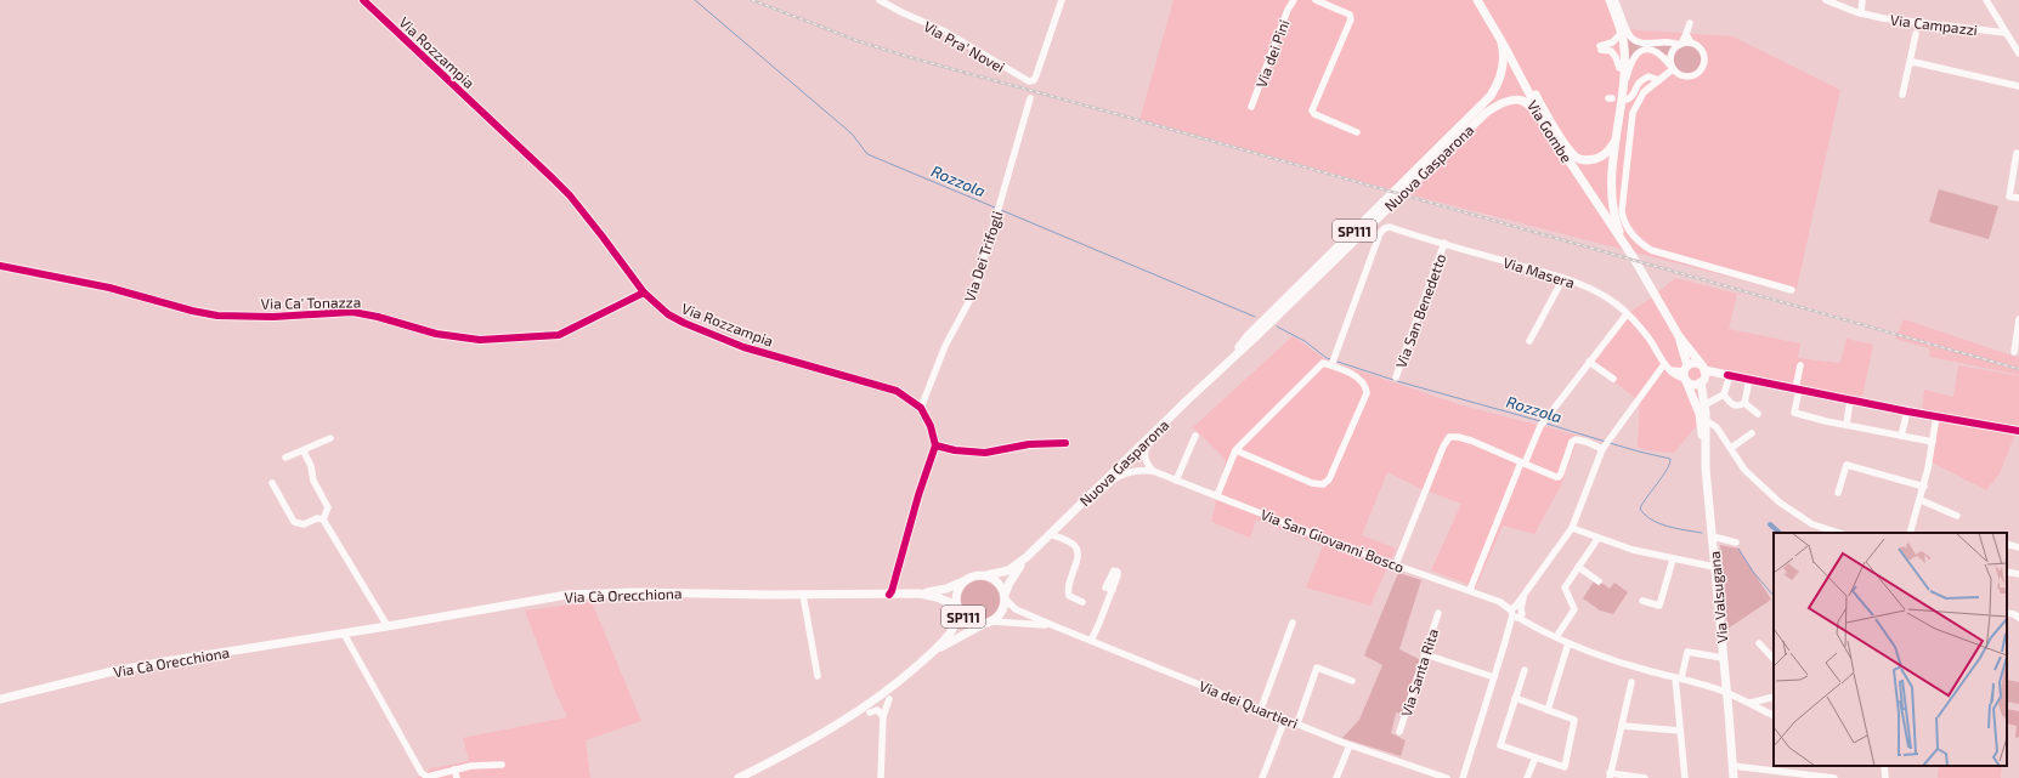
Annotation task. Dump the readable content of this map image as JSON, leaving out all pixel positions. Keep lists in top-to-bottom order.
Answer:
{
  "streets": {
    "main road": [
      "Via Gombe",
      "Nuova Gasparona",
      "SP111",
      "Via Cà Orecchiona",
      "Via Valsugana"
    ],
    "street": [
      "Via Campazzi",
      "Via Pra' Novei",
      "Via Rozzampia",
      "Via dei Pini",
      "Via Dei Trifogli",
      "Via Masera",
      "Via Ca' Tonazza",
      "Via San Benedetto",
      "Via San Giovanni Bosco",
      "Via Santa Rita",
      "Via dei Quartieri"
    ]
  },
  "crossings": [
    ["Via Rozzampia", "Via Dei Trifogli"],
    ["Via Rozzampia", "Via Ca' Tonazza"],
    ["Via Gombe", "Nuova Gasparona"],
    ["Via Gombe", "SP111"],
    ["Via Gombe", "Via Valsugana"],
    ["Nuova Gasparona", "SP111"],
    ["Nuova Gasparona", "Via Cà Orecchiona"],
    ["Nuova Gasparona", "Via dei Quartieri"],
    ["SP111", "Via Cà Orecchiona"],
    ["SP111", "Via dei Quartieri"],
    ["Via Masera", "Via San Benedetto"],
    ["Via Masera", "Via Valsugana"],
    ["Via Cà Orecchiona", "Via dei Quartieri"]
  ],
  "water": ["Rozzola"]
}
